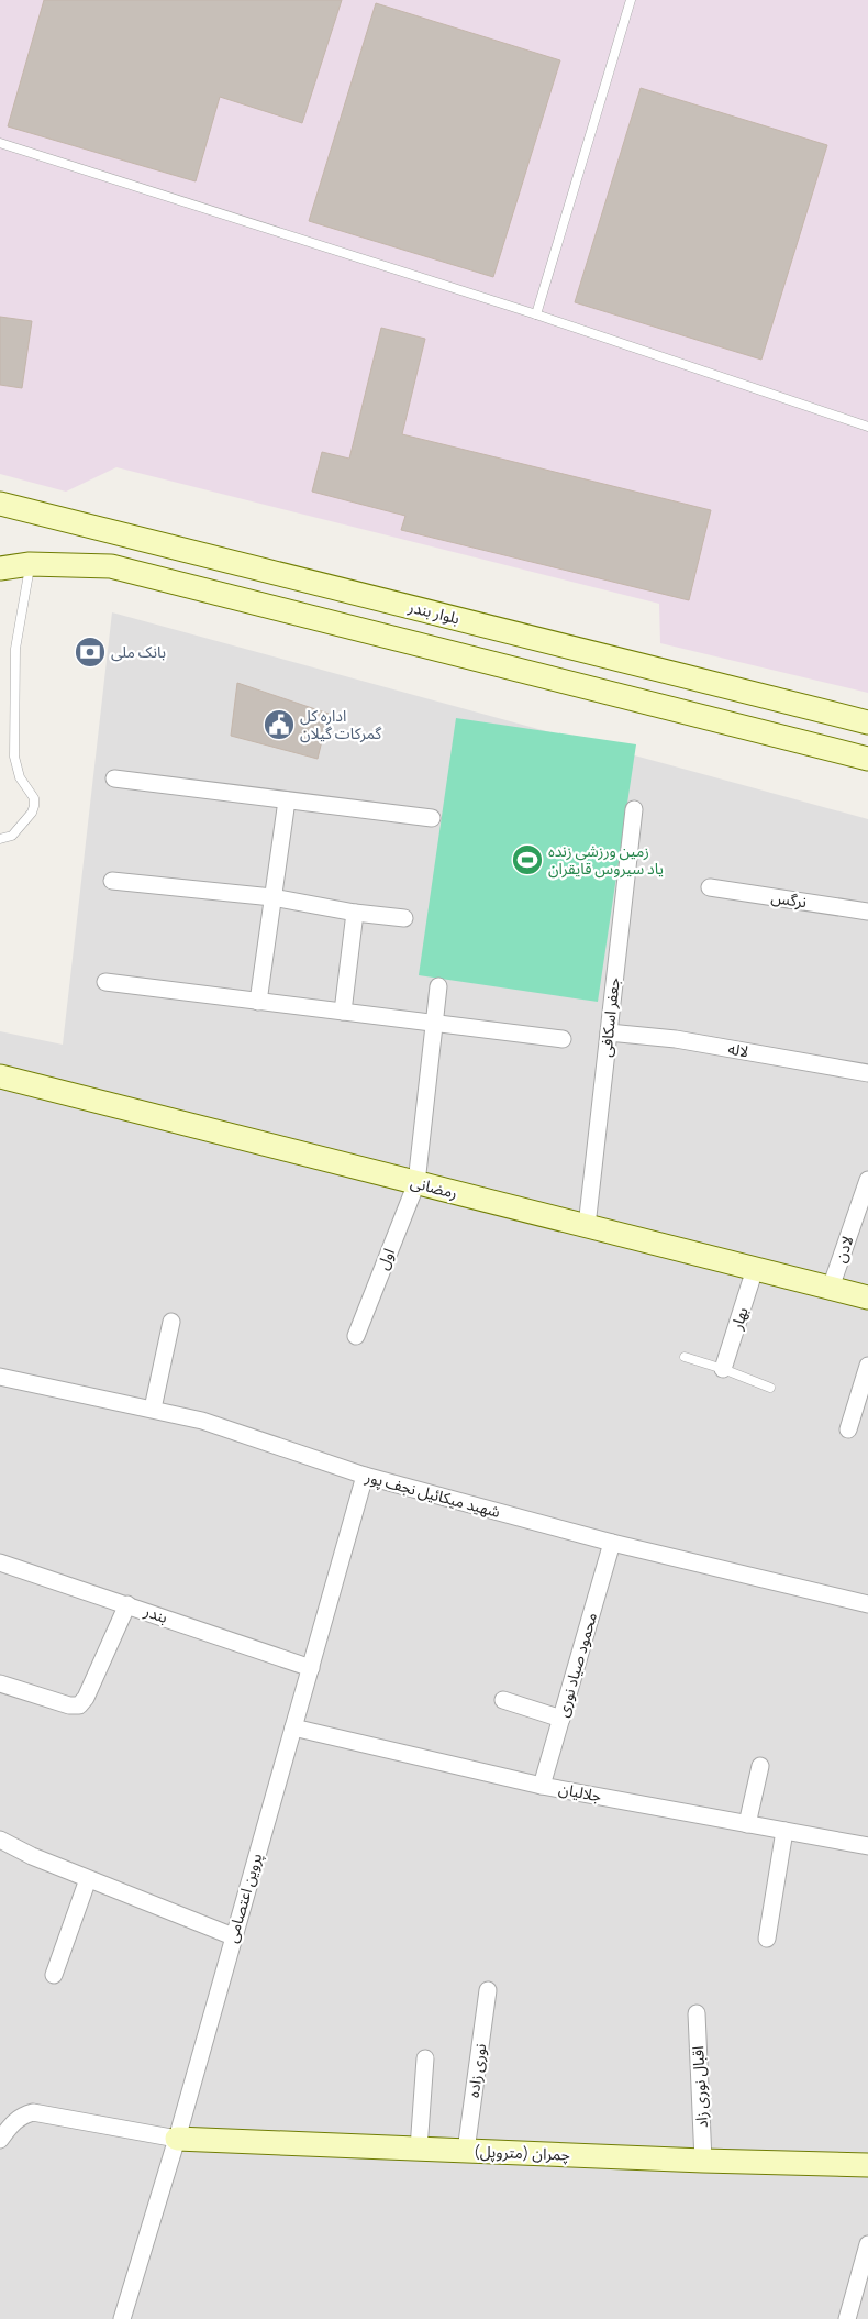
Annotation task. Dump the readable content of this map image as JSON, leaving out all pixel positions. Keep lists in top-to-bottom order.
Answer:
{
  "streets": {
    "main road": ["بلوار بندر", "رمضانی", "چمران (متروپل)"],
    "street": [
      "نرگس",
      "جعفر اسکافی",
      "لاله",
      "لادن",
      "اول",
      "بهار",
      "شهید میکائیل نجف پور",
      "بندر",
      "محمود صیاد نوری",
      "جلالیان",
      "پروین اعتصامی",
      "نوری زاده",
      "اقبال نوری زاد"
    ]
  },
  "crossings": [
    ["جعفر اسکافی", "لاله"],
    ["جعفر اسکافی", "رمضانی"],
    ["رمضانی", "لادن"],
    ["رمضانی", "اول"],
    ["رمضانی", "بهار"],
    ["شهید میکائیل نجف پور", "محمود صیاد نوری"],
    ["شهید میکائیل نجف پور", "پروین اعتصامی"],
    ["بندر", "پروین اعتصامی"],
    ["محمود صیاد نوری", "جلالیان"],
    ["جلالیان", "پروین اعتصامی"],
    ["پروین اعتصامی", "چمران (متروپل)"],
    ["نوری زاده", "چمران (متروپل)"],
    ["اقبال نوری زاد", "چمران (متروپل)"]
  ],
  "places": {
    "bank": ["بانک ملی"],
    "public building": ["اداره کل گمرکات گیلان"],
    "sports": ["زمین ورزشی زنده یاد سیروس قایقران"]
  }
}
